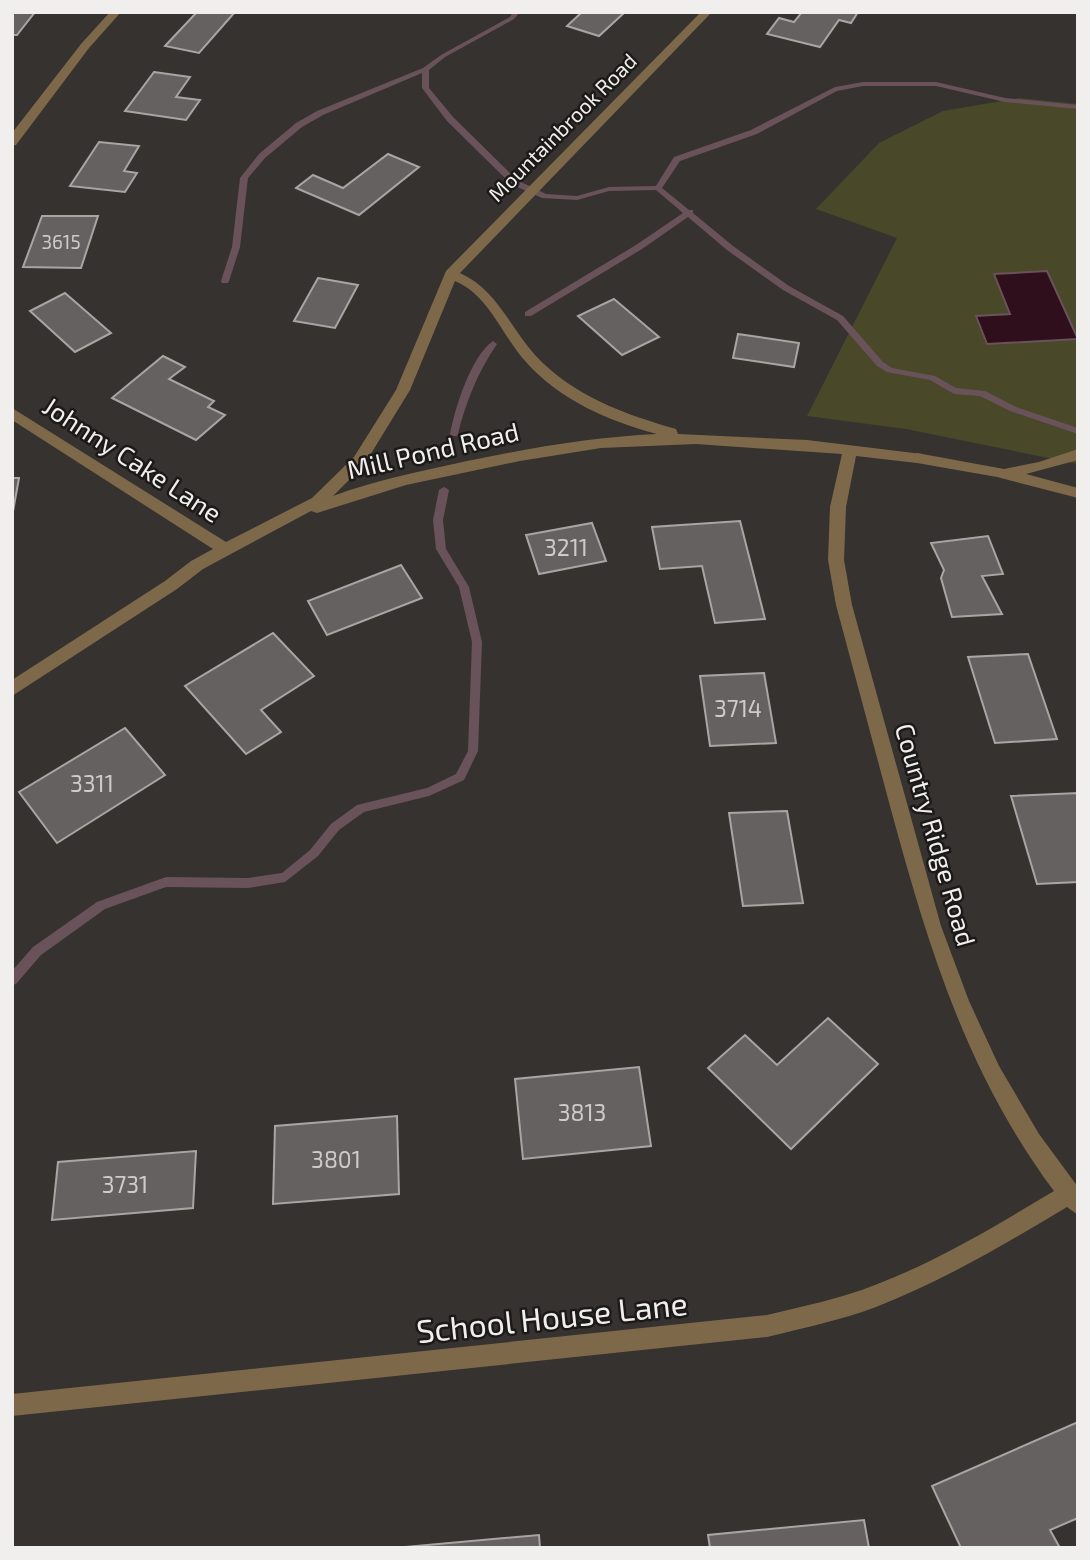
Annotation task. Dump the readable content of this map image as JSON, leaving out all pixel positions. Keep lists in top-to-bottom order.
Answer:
{
  "streets": {
    "street": [
      "Mountainbrook Road",
      "Mill Pond Road",
      "Johnny Cake Lane",
      "Country Ridge Road",
      "School House Lane"
    ]
  },
  "crossings": [
    ["Mountainbrook Road", "Mill Pond Road"],
    ["Mountainbrook Road", "Johnny Cake Lane"],
    ["Mill Pond Road", "Johnny Cake Lane"],
    ["Mill Pond Road", "Country Ridge Road"],
    ["Country Ridge Road", "School House Lane"]
  ],
  "house_numbers": [
    "3615",
    "3211",
    "3714",
    "3311",
    "3813",
    "3801",
    "3731"
  ]
}
